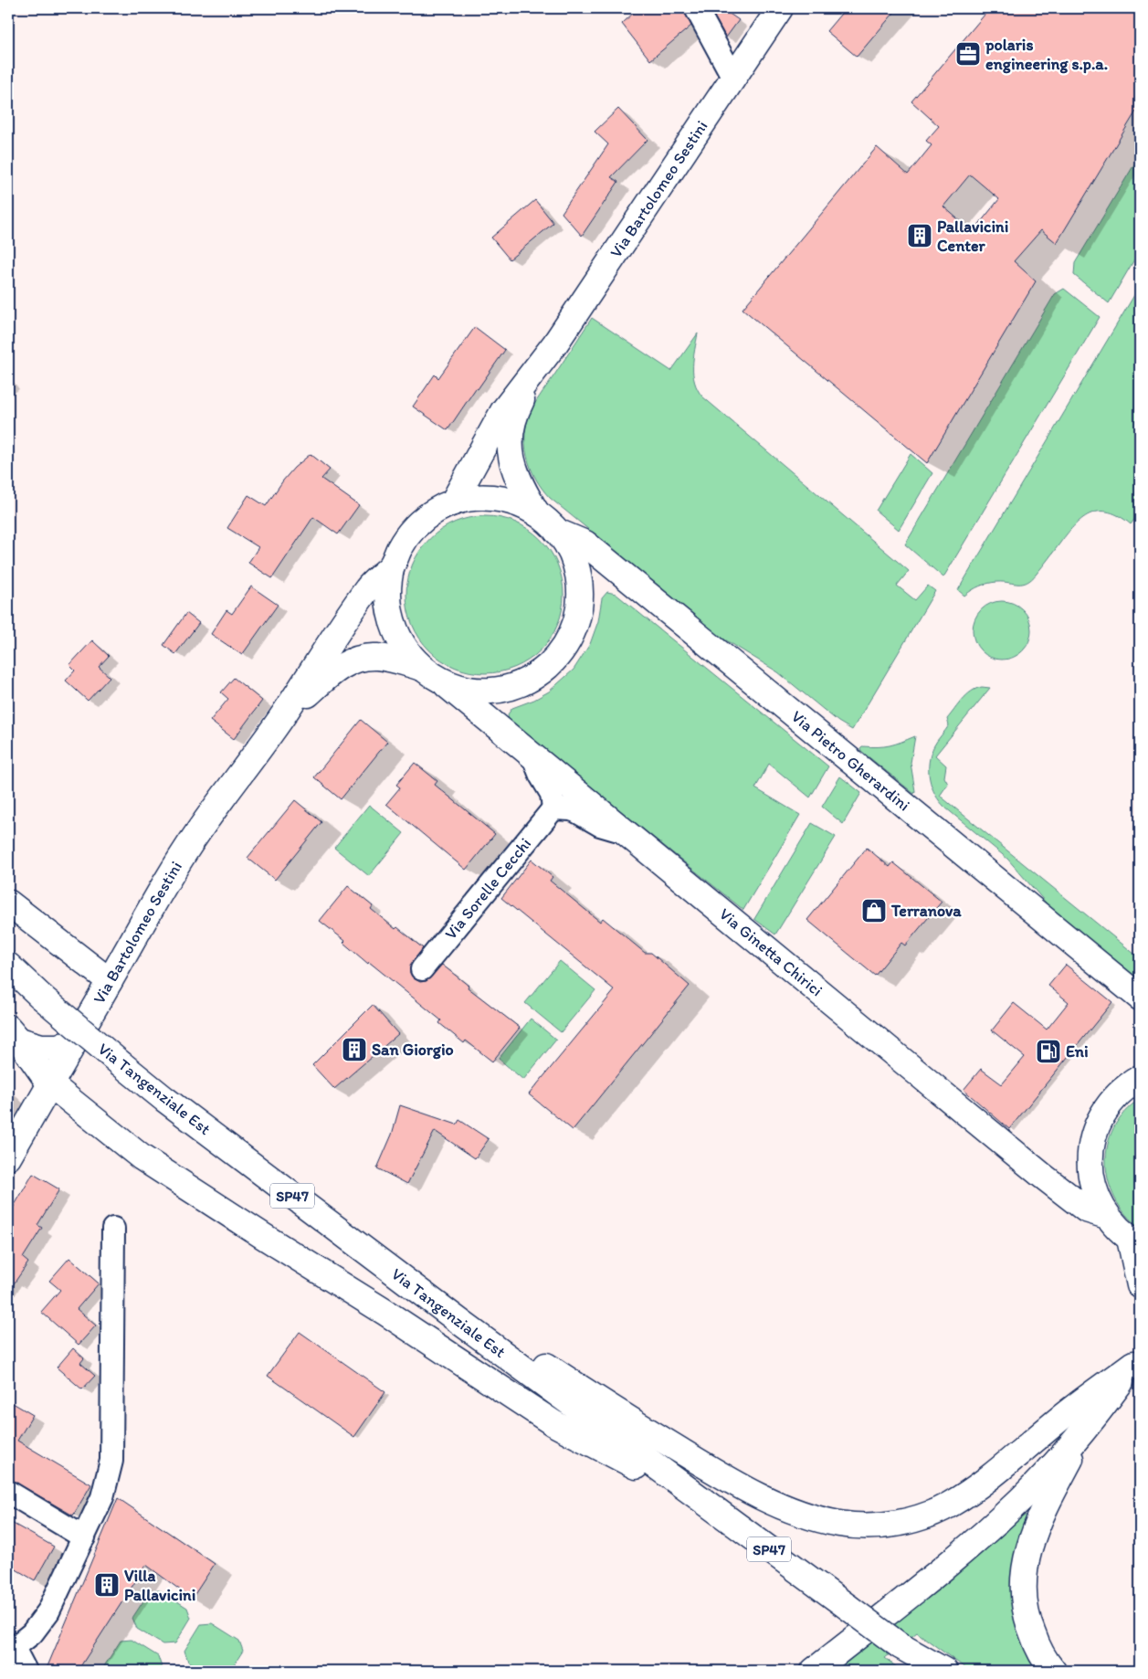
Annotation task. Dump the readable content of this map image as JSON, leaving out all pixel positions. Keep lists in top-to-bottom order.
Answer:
{
  "streets": {
    "main road": [
      "Via Bartolomeo Sestini",
      "Via Pietro Gherardini",
      "Via Ginetta Chirici",
      "Via Tangenziale Est",
      "SP47"
    ],
    "street": ["Via Sorelle Cecchi"]
  },
  "places": {
    "office": ["polaris engineering s.p.a."],
    "building": ["Pallavicini Center", "San Giorgio", "Villa Pallavicini"],
    "shop": ["Terranova"],
    "fuel station": ["Eni"]
  }
}
